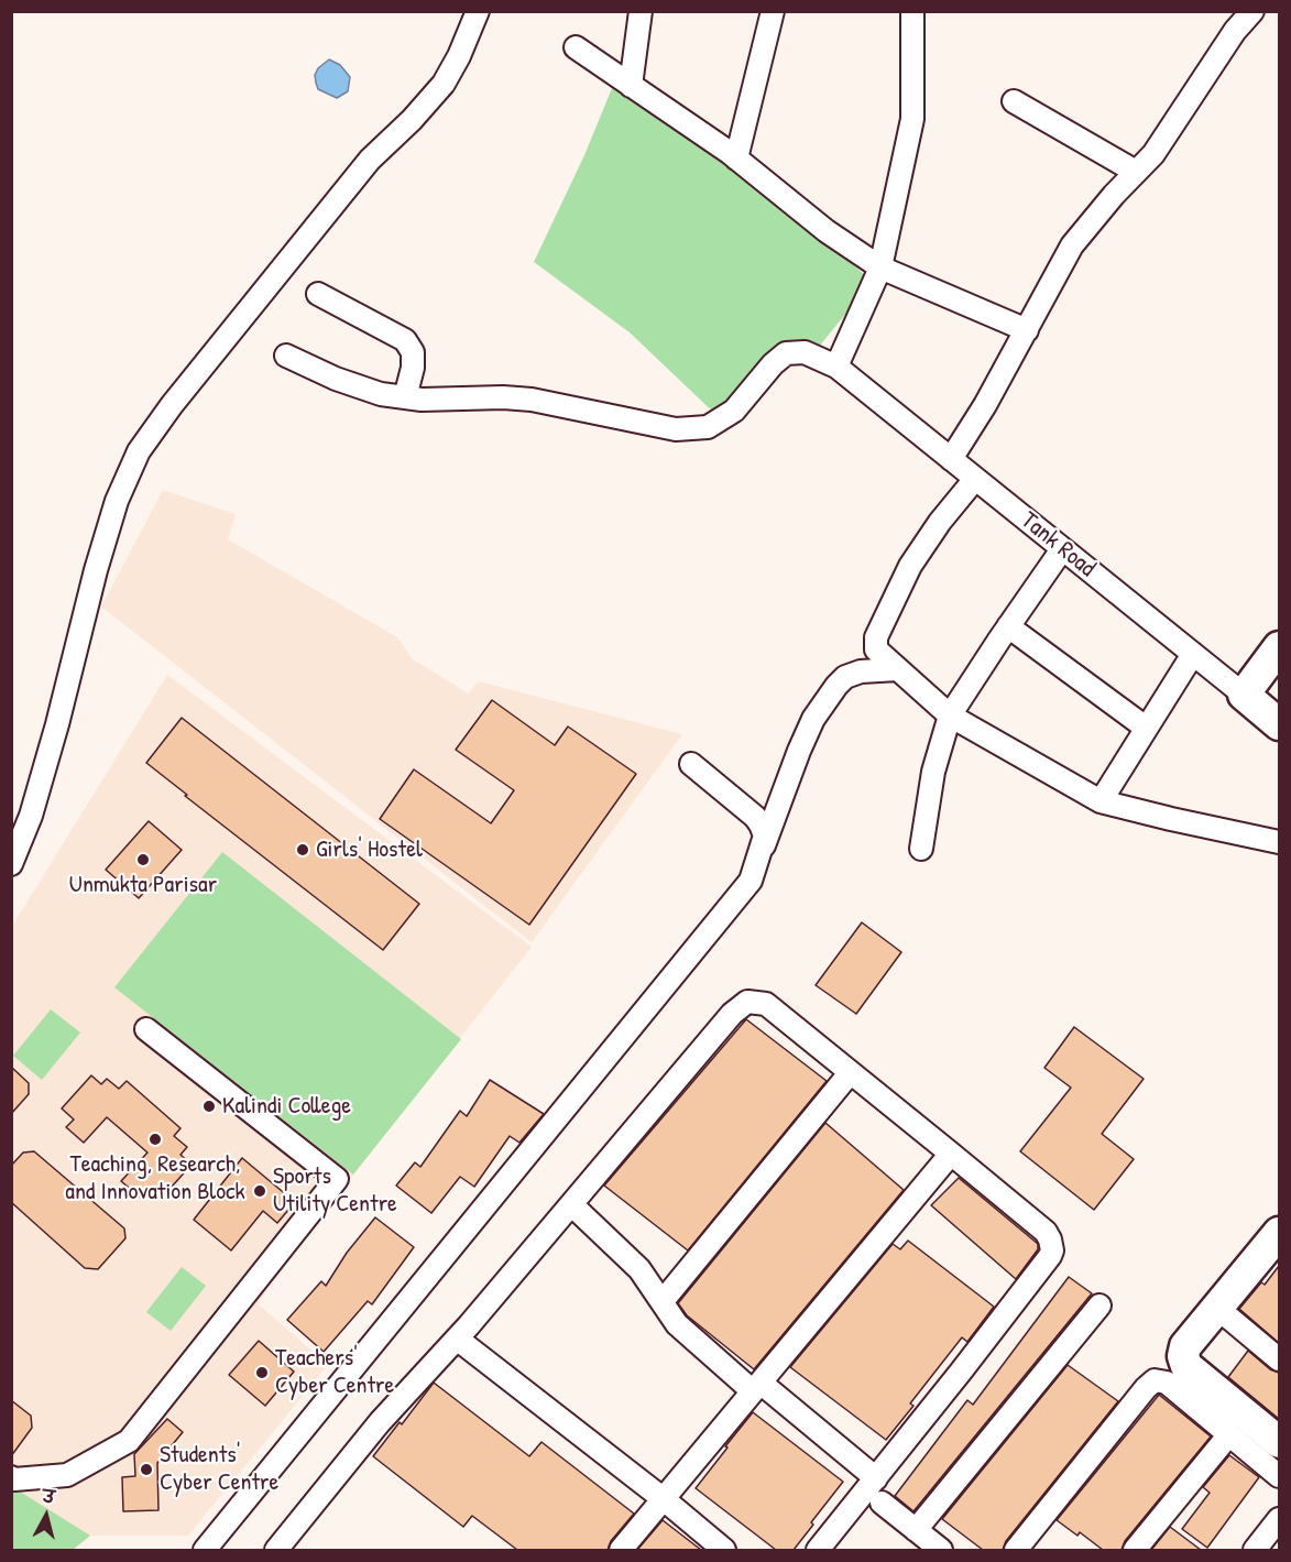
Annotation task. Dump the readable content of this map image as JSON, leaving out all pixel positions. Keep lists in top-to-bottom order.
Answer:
{
  "streets": {
    "street": ["Tank Road"]
  },
  "places": [
    "Girls' Hostel",
    "Unmukta Parisar",
    "Kalindi College",
    "Teaching, Research, and Innovation Block",
    "Sports Utility Centre",
    "Teachers' Cyber Centre",
    "Students' Cyber Centre"
  ],
  "north": "top"
}
